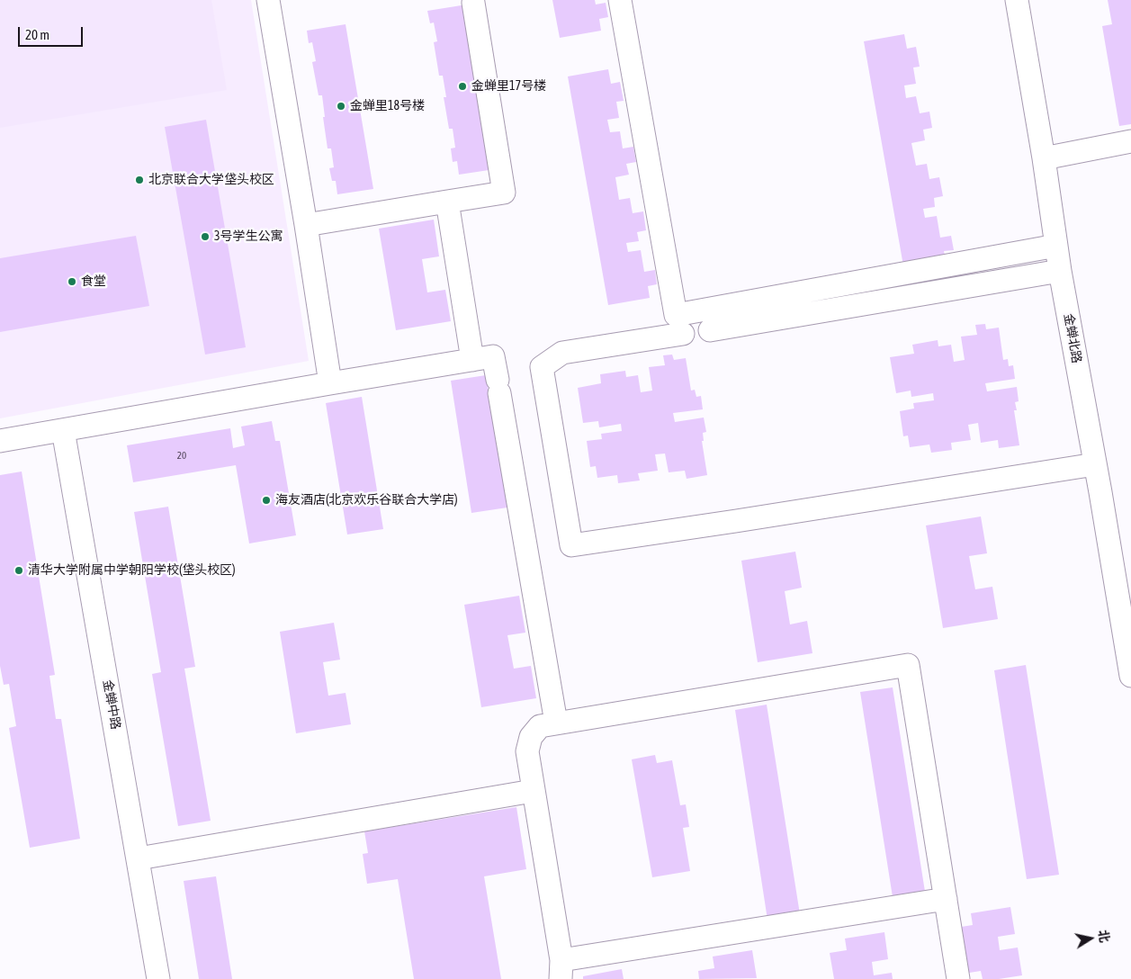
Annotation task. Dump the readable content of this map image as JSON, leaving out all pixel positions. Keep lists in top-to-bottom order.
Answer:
{
  "streets": {
    "street": ["金蝉北路", "金蝉中路"]
  },
  "places": [
    "金蝉里17号楼",
    "金蝉里18号楼",
    "北京联合大学垡头校区",
    "3号学生公寓",
    "食堂",
    "海友酒店(北京欢乐谷联合大学店)",
    "清华大学附属中学朝阳学校(垡头校区)"
  ],
  "house_numbers": ["20"],
  "scale_bar": "20 m",
  "north": "right"
}
